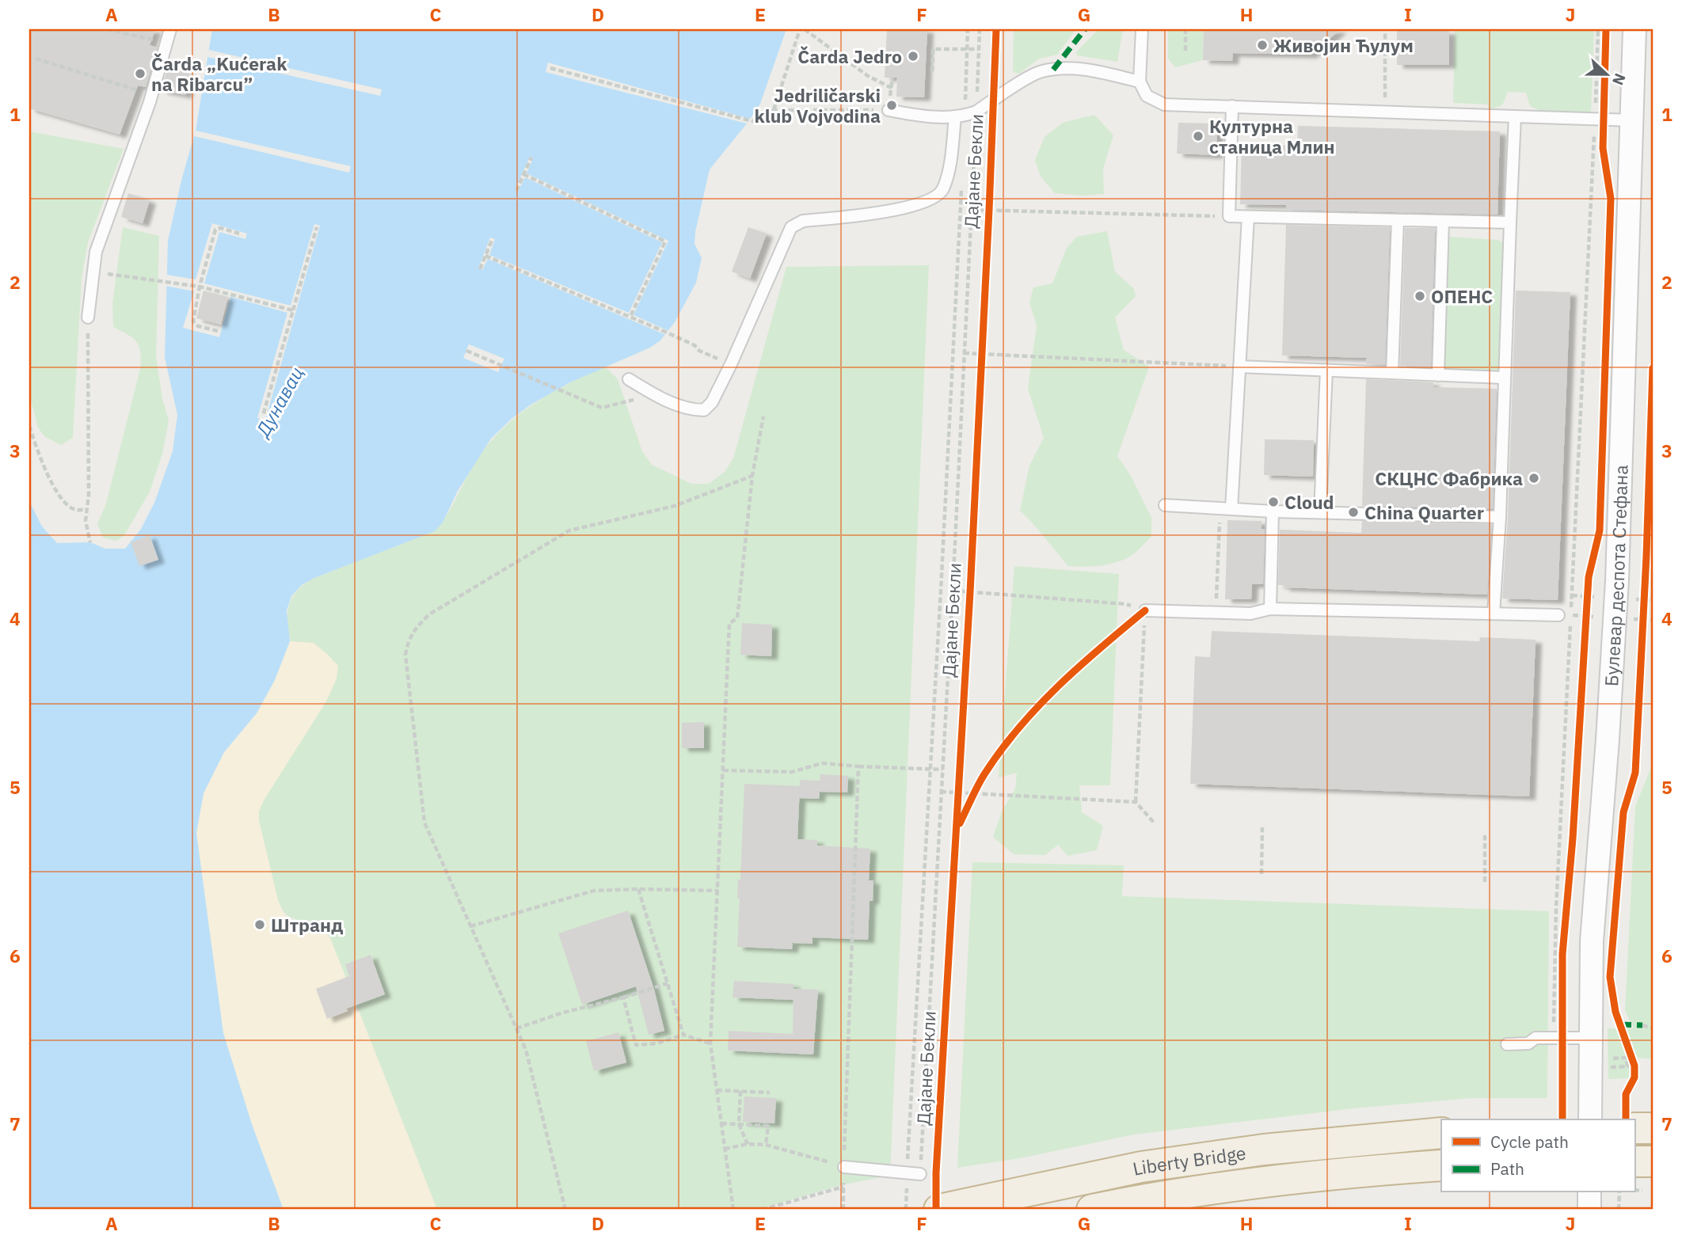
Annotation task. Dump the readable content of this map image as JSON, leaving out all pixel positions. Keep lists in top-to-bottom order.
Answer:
{
  "streets": {
    "highway": ["Liberty Bridge"],
    "street": ["Булевар деспота Стефана"],
    "cycle path": ["Дајане Бекли"]
  },
  "water": ["Дунавац"],
  "places": [
    "Живојин Ћулум",
    "Čarda Jedro",
    "Čarda „Kućerak na Ribarcu”",
    "Jedriličarski klub Vojvodina",
    "Културна станица Млин",
    "ОПЕНС",
    "СКЦНС Фабрика",
    "Cloud",
    "China Quarter",
    "Штранд"
  ],
  "legend": ["Cycle path", "Path"],
  "north": "right",
  "grid": {
    "columns": [
      "A",
      "B",
      "C",
      "D",
      "E",
      "F",
      "G",
      "H",
      "I",
      "J"
    ],
    "rows": [
      "1",
      "2",
      "3",
      "4",
      "5",
      "6",
      "7"
    ]
  }
}
